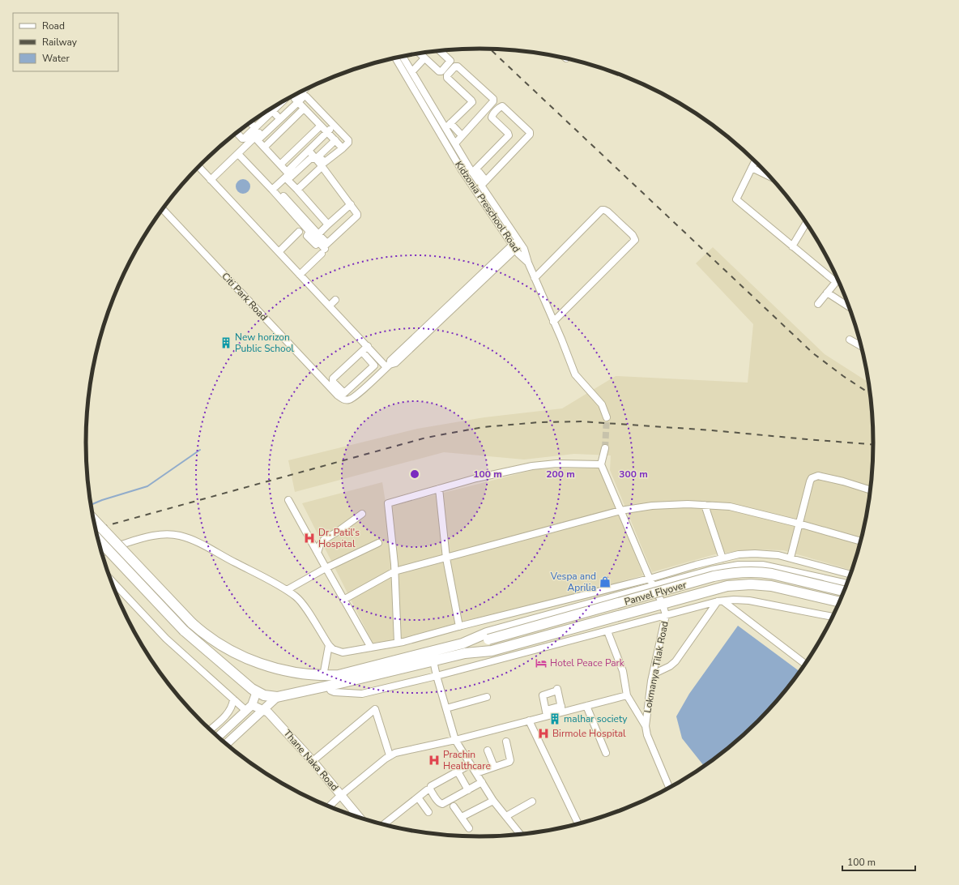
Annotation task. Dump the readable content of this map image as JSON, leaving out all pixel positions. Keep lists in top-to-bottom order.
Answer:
{
  "streets": {
    "highway": ["Panvel Flyover"],
    "main road": ["Thane Naka Road"],
    "street": ["Kidzonia Preschool Road", "Citi Park Road", "Lokmanya Tilak Road"]
  },
  "crossings": [
    ["Kidzonia Preschool Road", "Citi Park Road"]
  ],
  "places": {
    "building": ["New horizon Public School", "malhar society"],
    "hospital": ["Dr. Patil's Hospital", "Birmole Hospital", "Prachin Healthcare"],
    "shop": ["Vespa and Aprilia"],
    "hotel": ["Hotel Peace Park"]
  },
  "legend": ["Road", "Railway", "Water"],
  "scale_bar": "100 m",
  "rings": ["100 m", "200 m", "300 m"]
}
